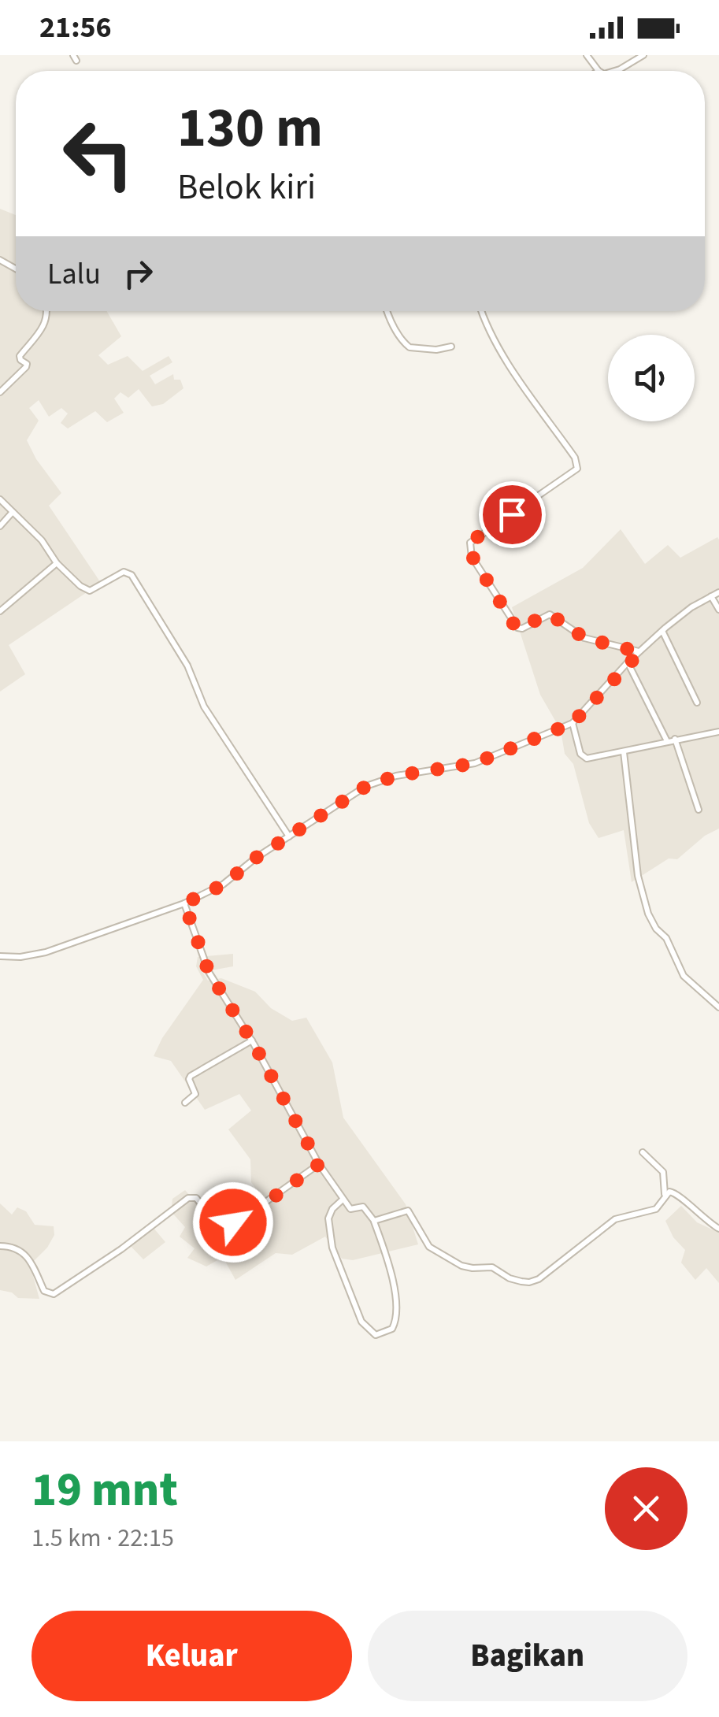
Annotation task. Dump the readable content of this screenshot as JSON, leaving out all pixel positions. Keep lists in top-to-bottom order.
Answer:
{
  "page": {
    "status": "21:56",
    "turn": ["130 m", "Belok kiri"],
    "then": "Lalu",
    "heading": ["19 mnt", "1.5 km · 22:15"],
    "buttons": ["Keluar", "Bagikan"]
  }
}
